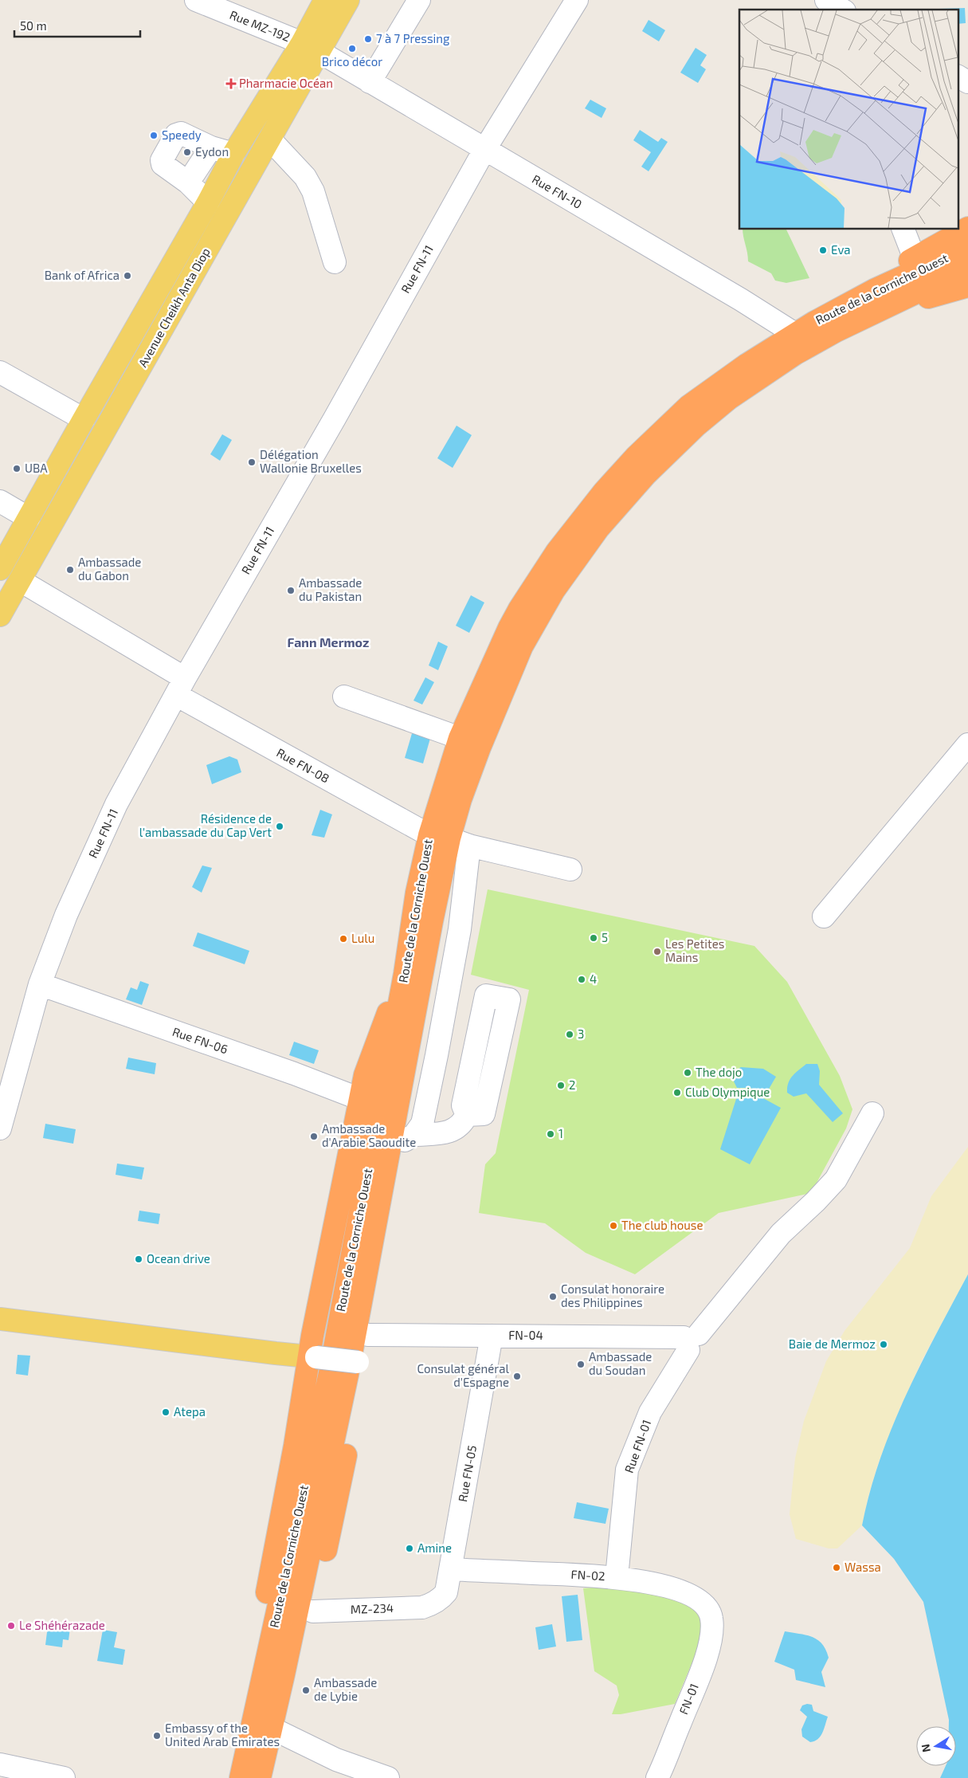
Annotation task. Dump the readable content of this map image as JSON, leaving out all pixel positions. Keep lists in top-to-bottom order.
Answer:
{
  "streets": {
    "highway": ["Route de la Corniche Ouest"],
    "main road": ["Avenue Cheikh Anta Diop"],
    "street": [
      "Rue MZ-192",
      "Rue FN-10",
      "Rue FN-11",
      "Rue FN-08",
      "Rue FN-06",
      "FN-04",
      "Rue FN-01",
      "Rue FN-05",
      "FN-02",
      "MZ-234",
      "FN-01"
    ]
  },
  "crossings": [
    ["Rue MZ-192", "Rue FN-10"],
    ["Rue MZ-192", "Avenue Cheikh Anta Diop"],
    ["Rue FN-10", "Rue FN-11"],
    ["Rue FN-10", "Route de la Corniche Ouest"],
    ["Rue FN-10", "Avenue Cheikh Anta Diop"],
    ["Rue FN-11", "Rue FN-08"],
    ["Rue FN-11", "Rue FN-06"],
    ["Route de la Corniche Ouest", "Rue FN-08"],
    ["Avenue Cheikh Anta Diop", "Rue FN-08"],
    ["FN-04", "Rue FN-01"],
    ["FN-04", "Rue FN-05"],
    ["Rue FN-01", "FN-02"],
    ["Rue FN-05", "FN-02"],
    ["Rue FN-05", "MZ-234"],
    ["FN-02", "FN-01"]
  ],
  "districts": ["Fann Mermoz"],
  "places": {
    "other": [
      "7 à 7 Pressing",
      "Brico décor",
      "Speedy",
      "Eydon",
      "Eva",
      "Bank of Africa",
      "Délégation Wallonie Bruxelles",
      "UBA",
      "Ambassade du Gabon",
      "Ambassade du Pakistan",
      "Résidence de l'ambassade du Cap Vert",
      "5",
      "Lulu",
      "Les Petites Mains",
      "4",
      "3",
      "The dojo",
      "2",
      "Club Olympique",
      "1",
      "Ambassade d'Arabie Saoudite",
      "The club house",
      "Ocean drive",
      "Consulat honoraire des Philippines",
      "Baie de Mermoz",
      "Ambassade du Soudan",
      "Consulat général d'Espagne",
      "Atepa",
      "Amine",
      "Wassa",
      "Le Shéhérazade",
      "Ambassade de Lybie",
      "Embassy of the United Arab Emirates"
    ],
    "health": ["Pharmacie Océan"]
  },
  "scale_bar": "50 m",
  "north": "left"
}
